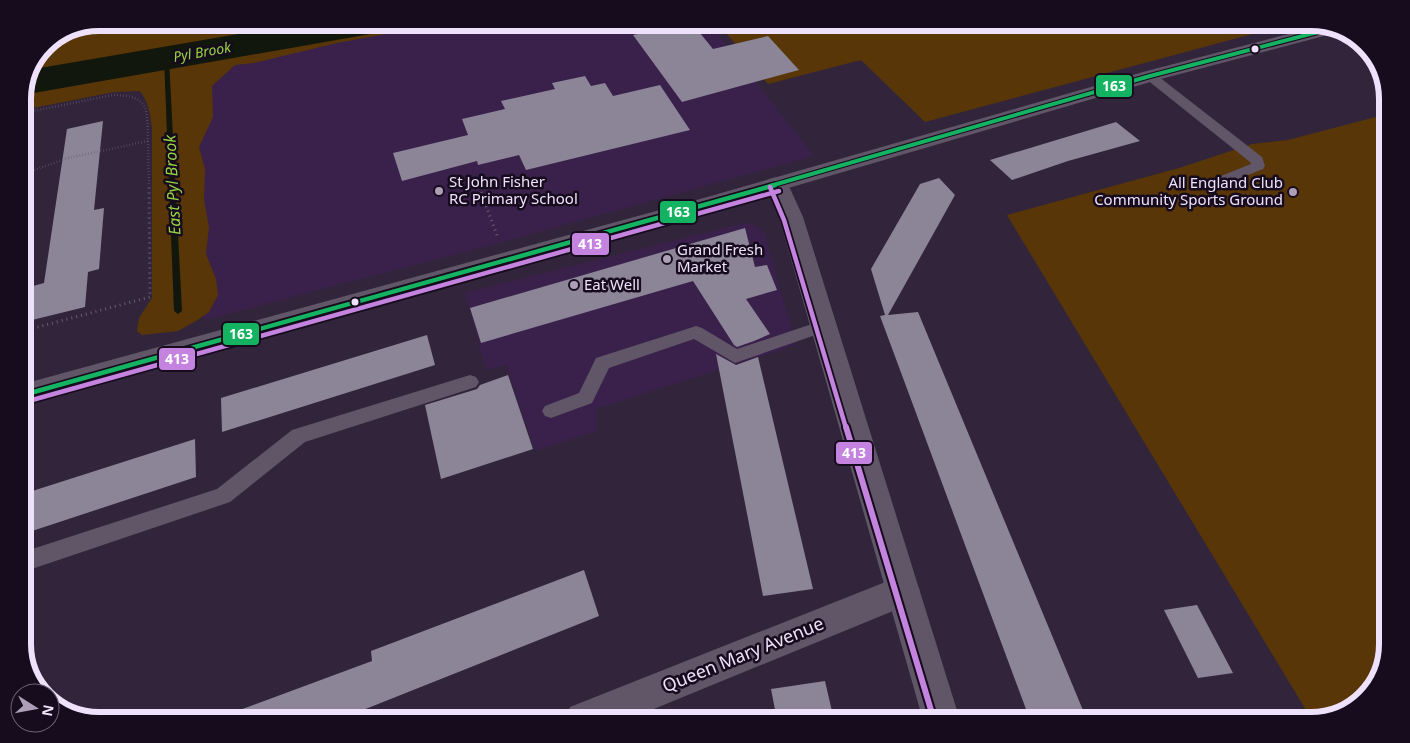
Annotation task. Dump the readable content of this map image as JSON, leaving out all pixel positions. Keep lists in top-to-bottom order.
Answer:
{
  "streets": {
    "main road": ["Queen Mary Avenue"]
  },
  "water": ["Pyl Brook", "East Pyl Brook"],
  "places": [
    "St John Fisher RC Primary School",
    "All England Club Community Sports Ground",
    "Grand Fresh Market",
    "Eat Well"
  ],
  "lines": ["transit line 163", "transit line 413"],
  "north": "right"
}
